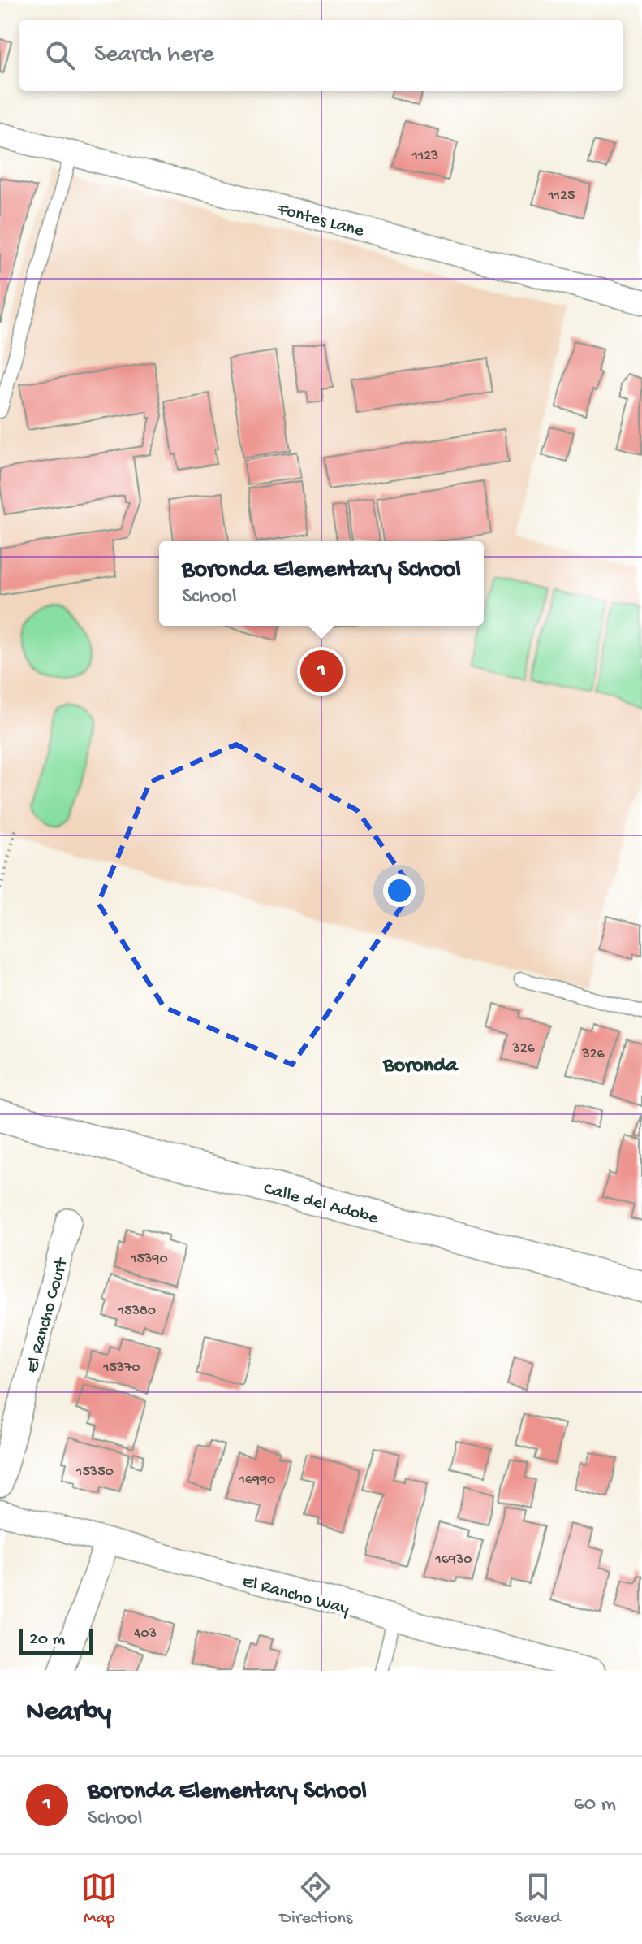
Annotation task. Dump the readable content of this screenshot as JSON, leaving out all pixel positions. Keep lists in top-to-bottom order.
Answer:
{
  "streets": {
    "street": [
      "Fontes Lane",
      "Calle del Adobe",
      "El Rancho Court",
      "El Rancho Way"
    ]
  },
  "districts": ["Boronda"],
  "house_numbers": [
    "1123",
    "1125",
    "326",
    "326",
    "15390",
    "15380",
    "15370",
    "15350",
    "16990",
    "16930",
    "403"
  ],
  "scale_bar": "20 m",
  "page": {
    "search": "Search here",
    "popup": ["Boronda Elementary School", "School"],
    "pins": "1",
    "scale": "20 m",
    "heading": "Nearby",
    "list": [
      {
        "mark": "1",
        "name": "Boronda Elementary School",
        "note": "School",
        "value": "60 m"
      }
    ],
    "nav": ["Map", "Directions", "Saved"]
  }
}
